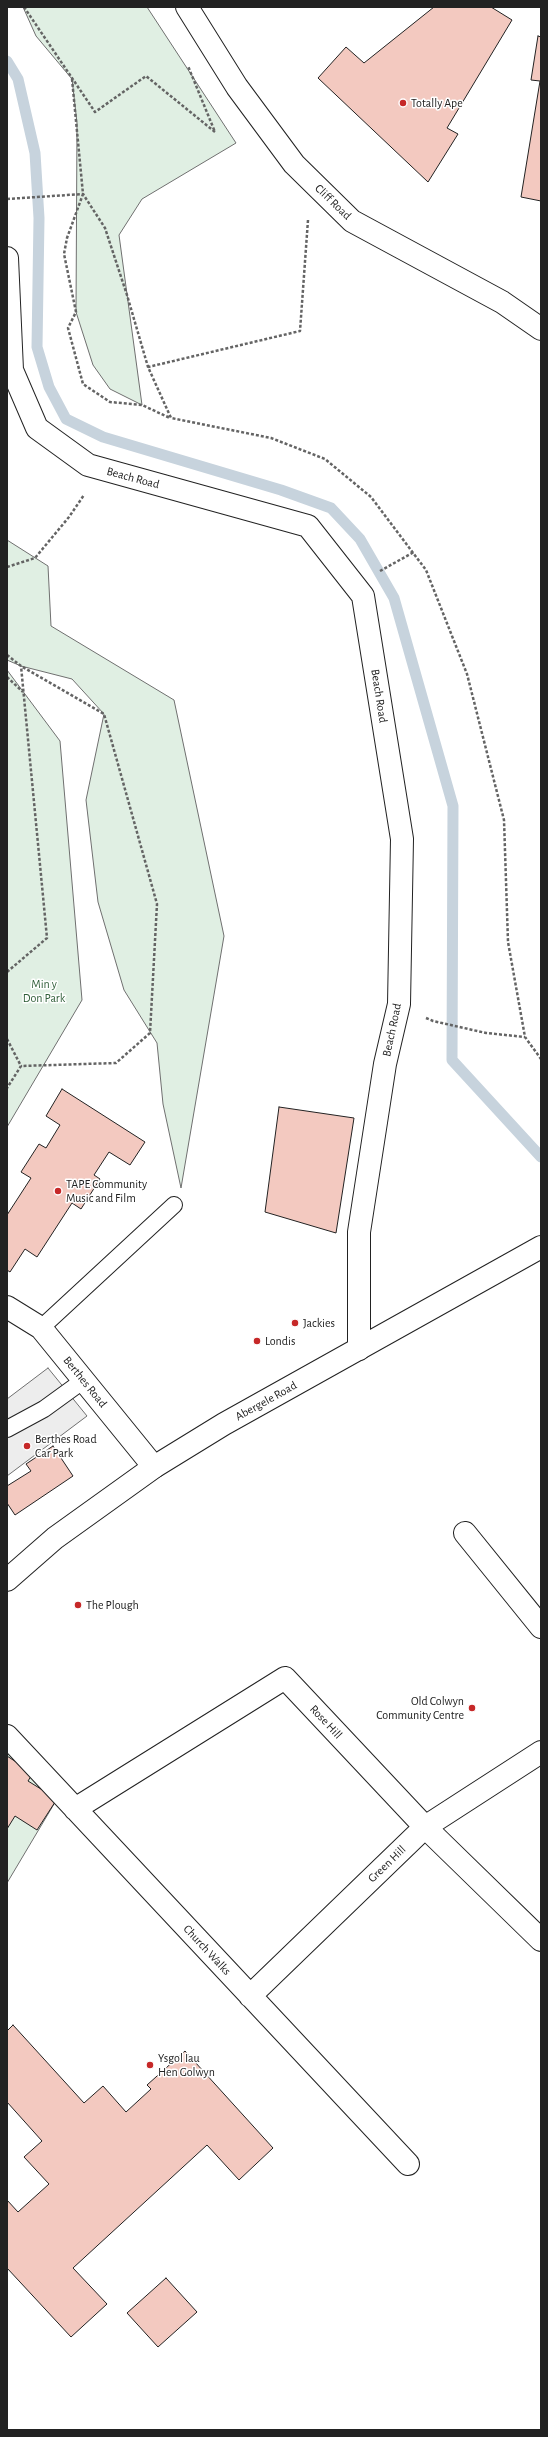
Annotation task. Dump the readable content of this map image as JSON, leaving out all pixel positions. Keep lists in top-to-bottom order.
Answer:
{
  "streets": {
    "street": [
      "Cliff Road",
      "Beach Road",
      "Berthes Road",
      "Abergele Road",
      "Rose Hill",
      "Green Hill",
      "Church Walks"
    ]
  },
  "crossings": [
    ["Beach Road", "Abergele Road"],
    ["Berthes Road", "Abergele Road"],
    ["Rose Hill", "Green Hill"],
    ["Rose Hill", "Church Walks"],
    ["Green Hill", "Church Walks"]
  ],
  "parks": ["Min y Don Park"],
  "places": [
    "Totally Ape",
    "TAPE Community Music and Film",
    "Jackies",
    "Londis",
    "Berthes Road Car Park",
    "The Plough",
    "Old Colwyn Community Centre",
    "Ysgol Iau Hen Golwyn"
  ]
}
